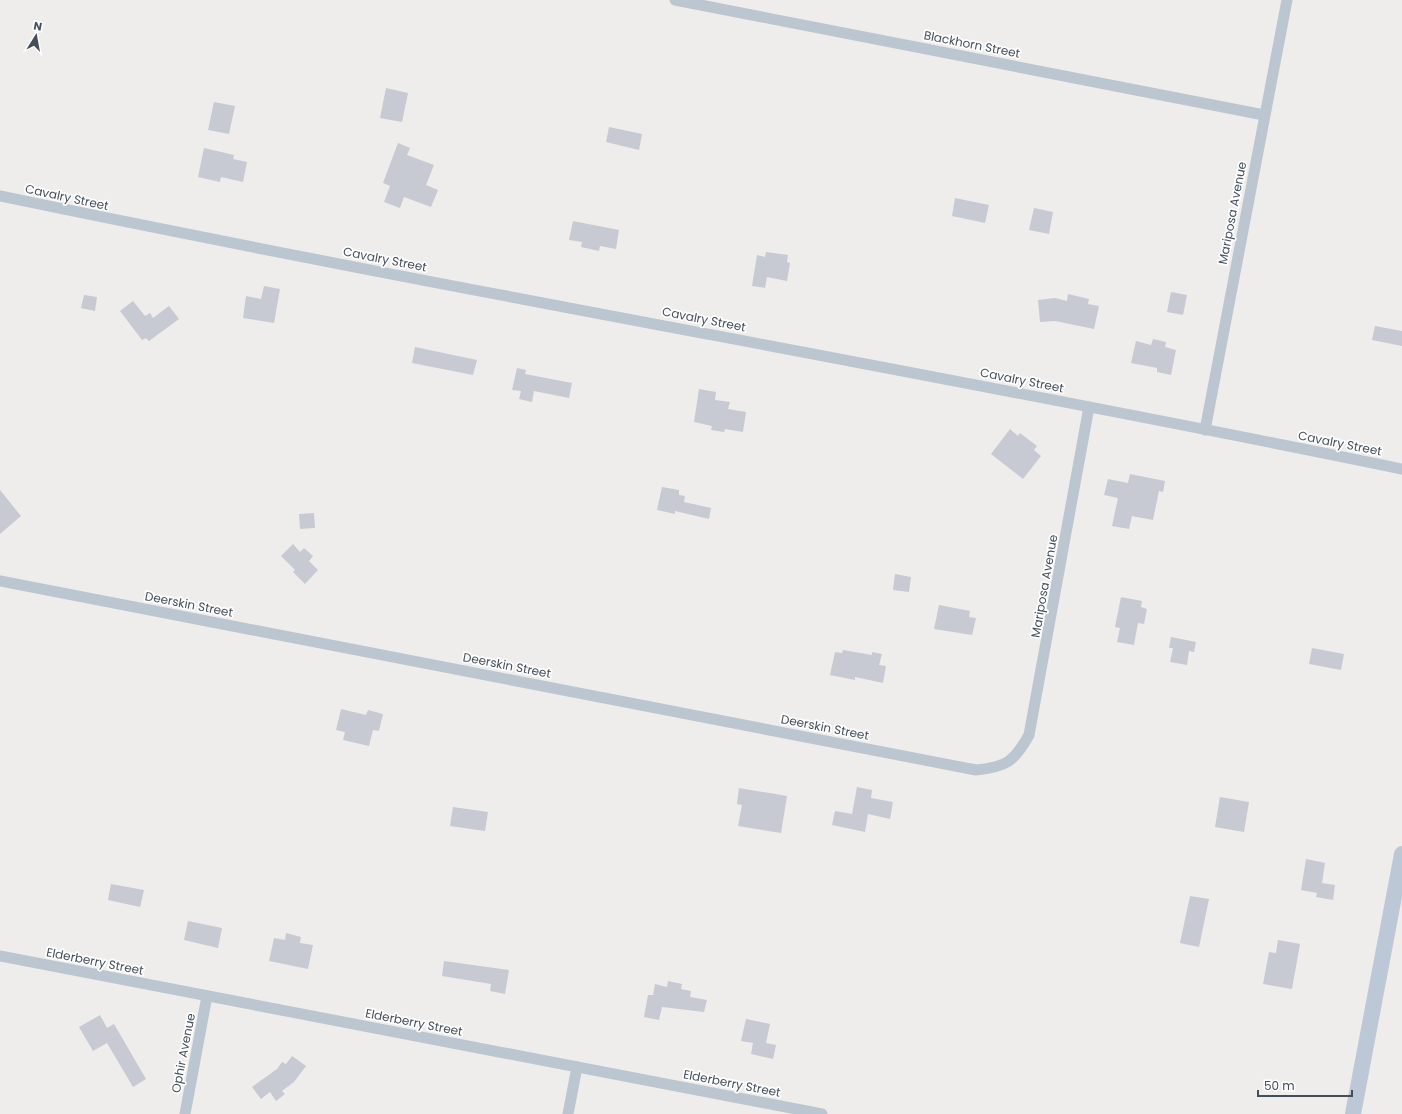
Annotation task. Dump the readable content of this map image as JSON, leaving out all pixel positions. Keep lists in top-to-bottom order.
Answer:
{
  "streets": {
    "street": [
      "Blackhorn Street",
      "Cavalry Street",
      "Mariposa Avenue",
      "Deerskin Street",
      "Elderberry Street",
      "Ophir Avenue"
    ]
  },
  "crossings": [
    ["Blackhorn Street", "Mariposa Avenue"],
    ["Cavalry Street", "Mariposa Avenue"],
    ["Mariposa Avenue", "Deerskin Street"],
    ["Elderberry Street", "Ophir Avenue"]
  ],
  "scale_bar": "50 m",
  "north": "top"
}
